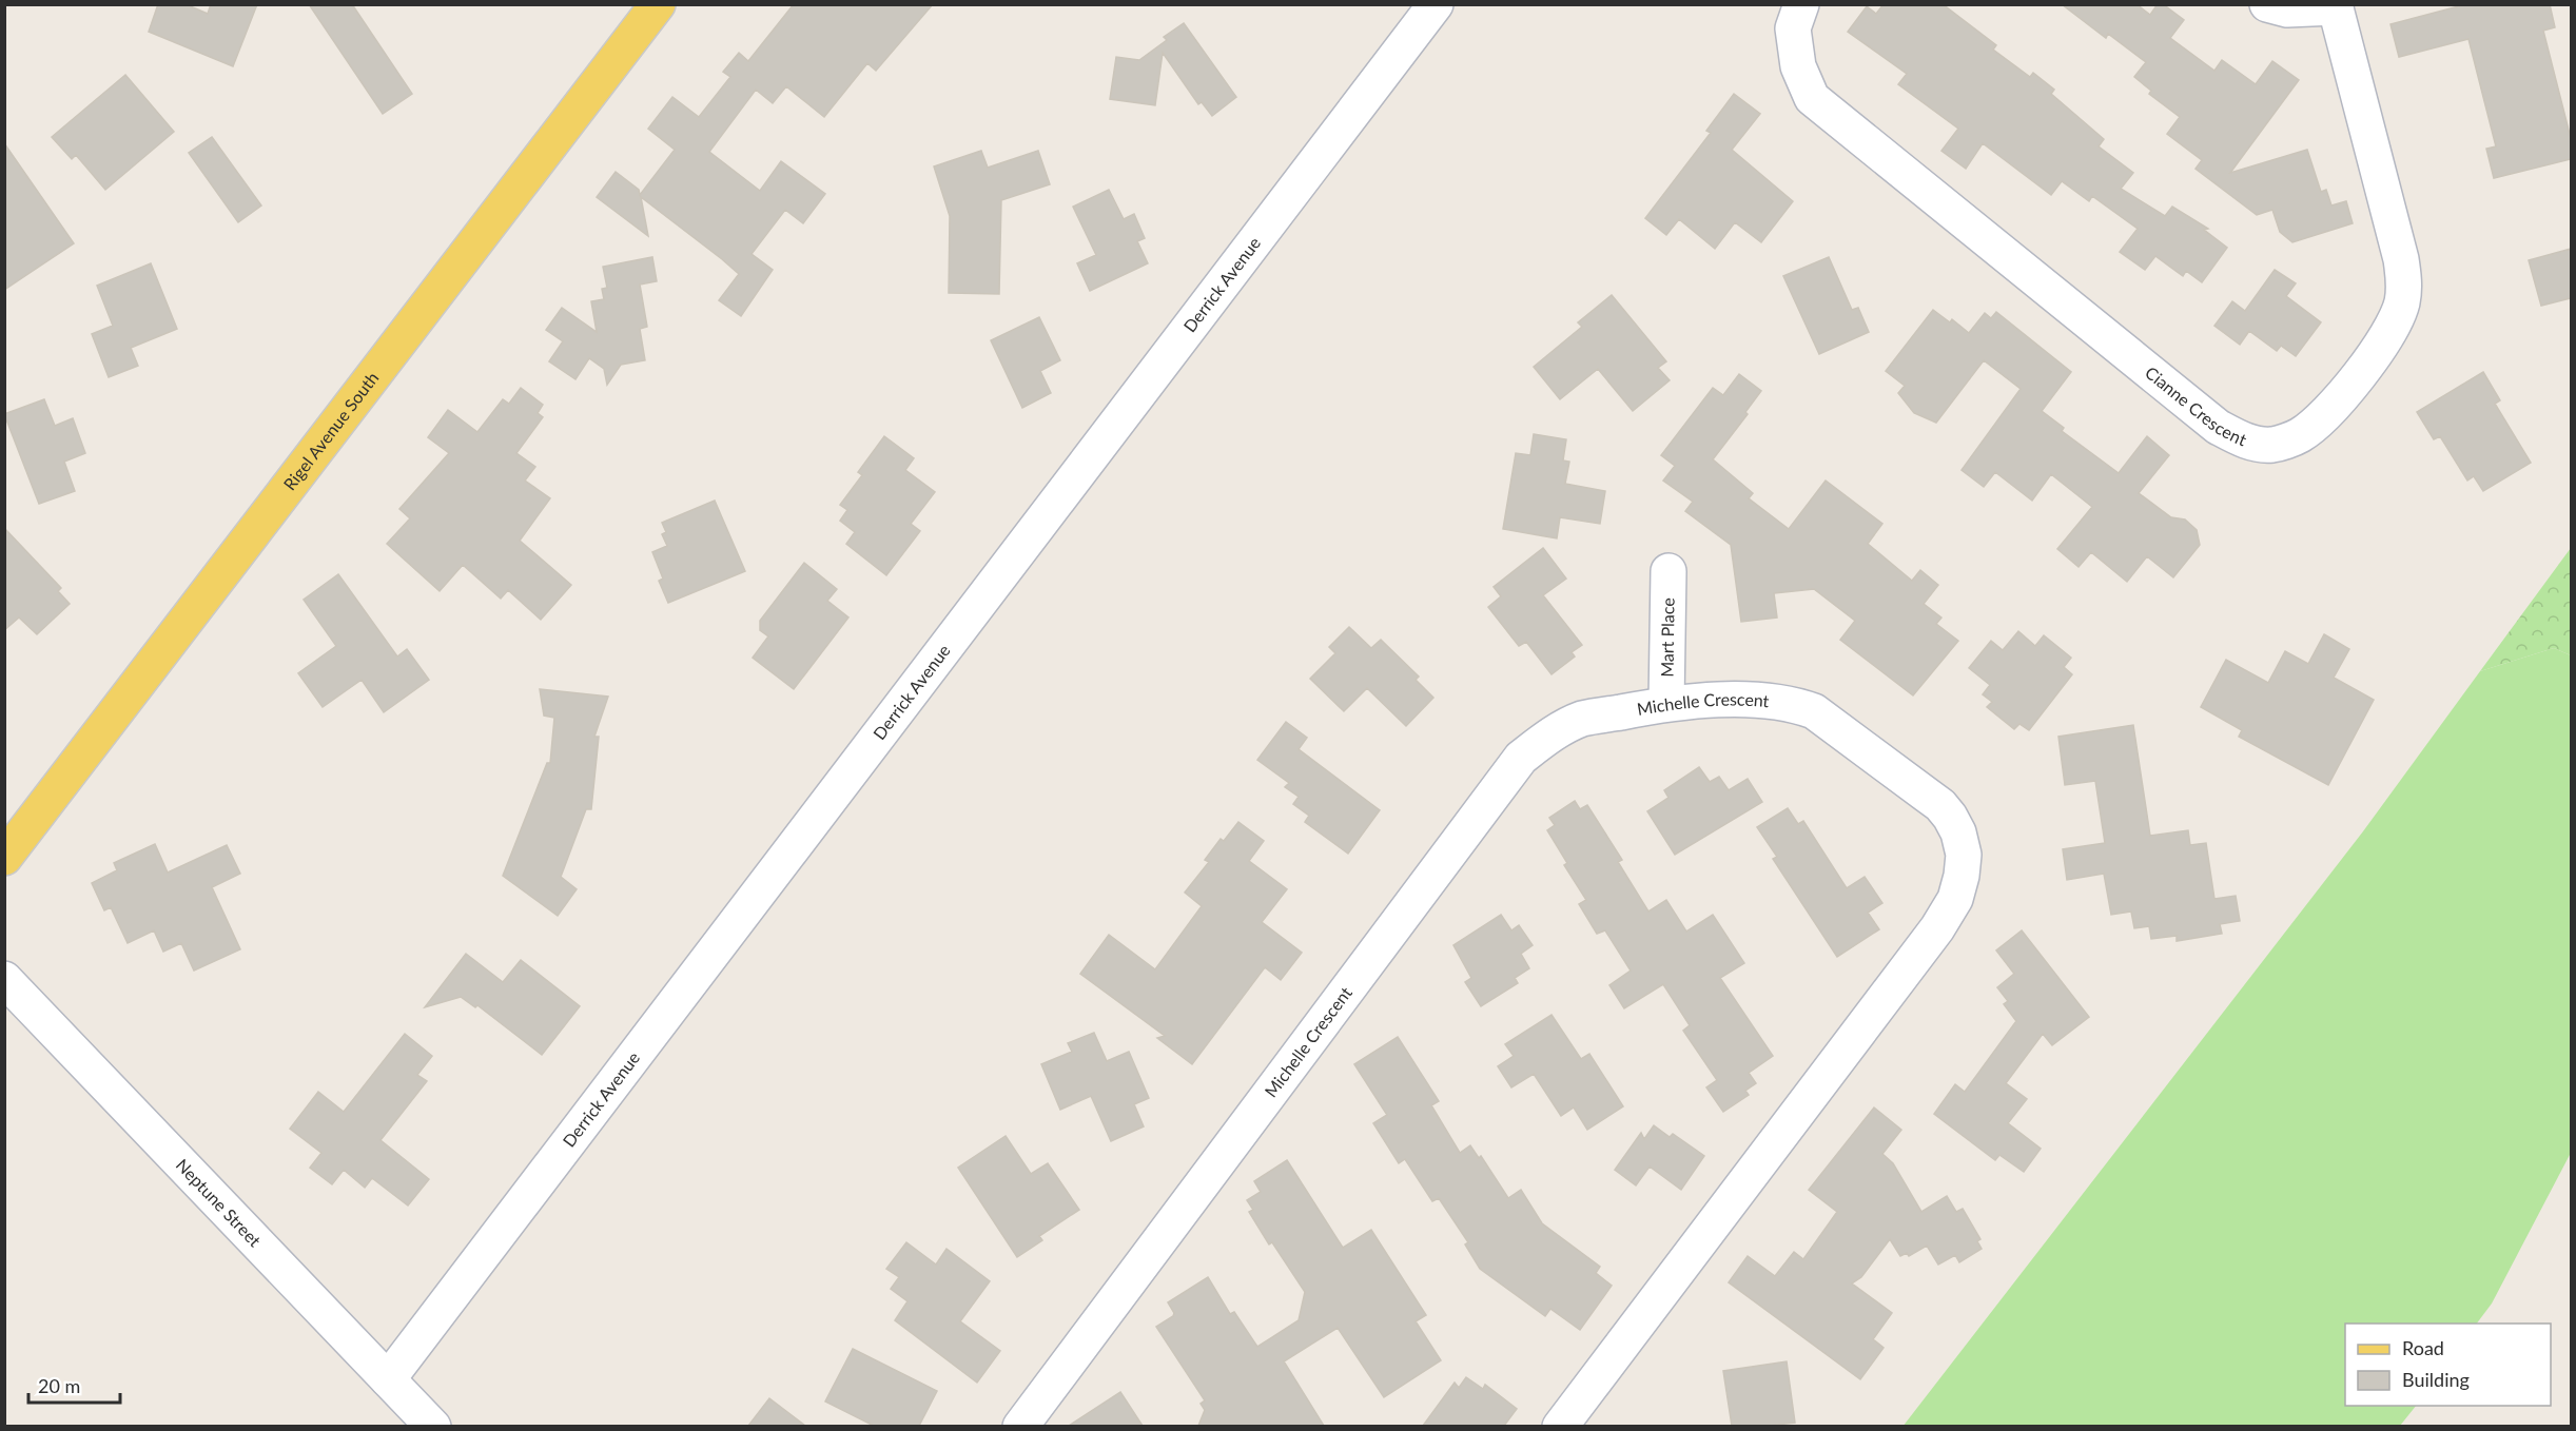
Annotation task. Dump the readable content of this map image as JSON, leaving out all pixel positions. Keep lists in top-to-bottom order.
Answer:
{
  "streets": {
    "main road": ["Rigel Avenue South"],
    "street": [
      "Derrick Avenue",
      "Cianne Crescent",
      "Mart Place",
      "Michelle Crescent",
      "Neptune Street"
    ]
  },
  "crossings": [
    ["Derrick Avenue", "Neptune Street"],
    ["Mart Place", "Michelle Crescent"]
  ],
  "legend": ["Road", "Building"],
  "scale_bar": "20 m"
}
